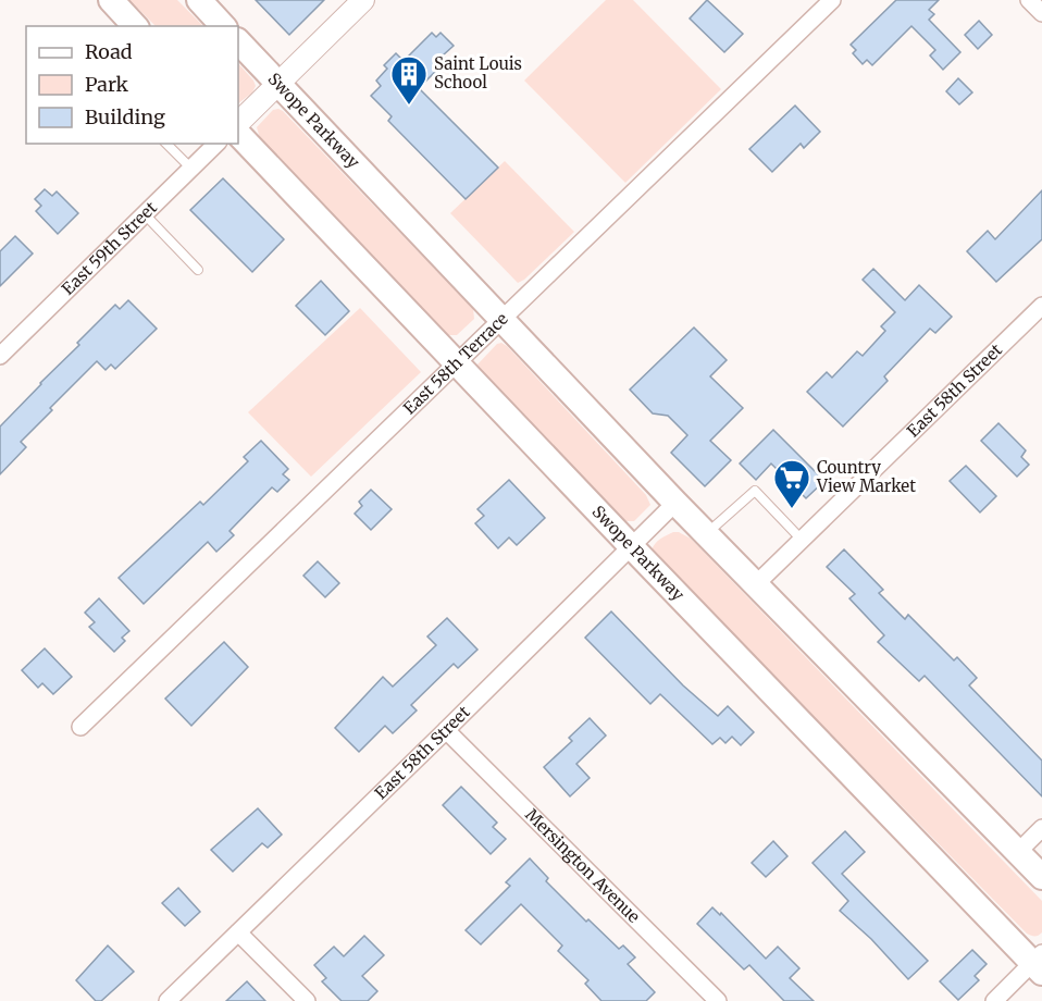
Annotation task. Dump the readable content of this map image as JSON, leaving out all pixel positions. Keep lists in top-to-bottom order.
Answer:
{
  "streets": {
    "main road": ["Swope Parkway"],
    "street": [
      "East 59th Street",
      "East 58th Terrace",
      "East 58th Street",
      "Mersington Avenue"
    ]
  },
  "crossings": [
    ["Swope Parkway", "East 58th Terrace"],
    ["Swope Parkway", "East 58th Street"],
    ["East 58th Street", "Mersington Avenue"]
  ],
  "places": {
    "building": ["Saint Louis School"],
    "supermarket": ["Country View Market"]
  },
  "legend": ["Road", "Park", "Building"]
}
